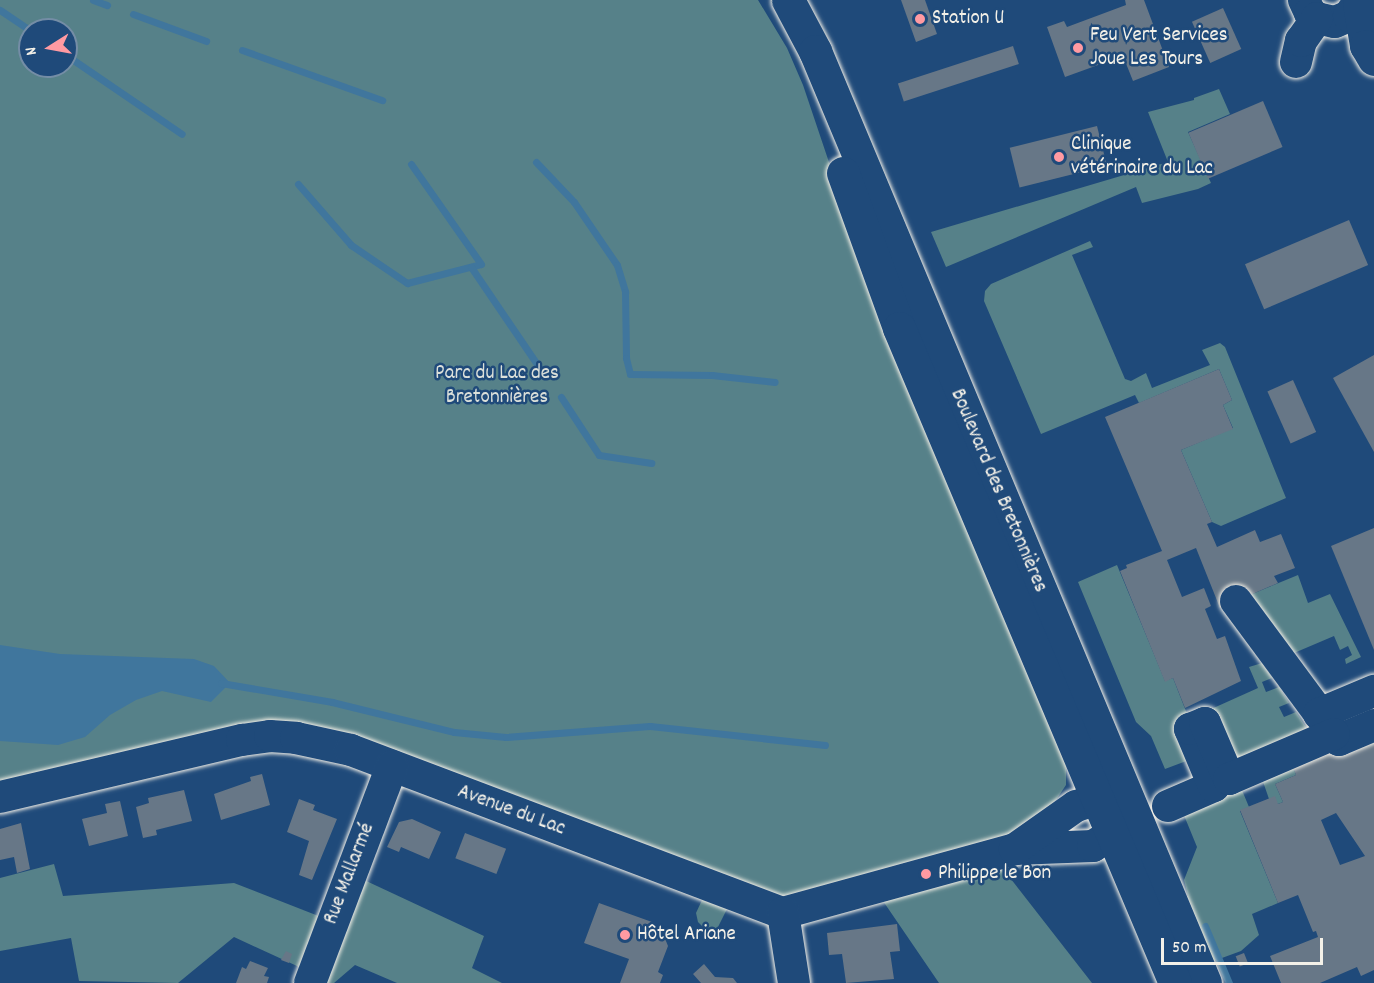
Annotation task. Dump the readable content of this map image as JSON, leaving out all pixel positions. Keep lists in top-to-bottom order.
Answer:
{
  "streets": {
    "main road": ["Boulevard des Bretonnières"],
    "street": ["Avenue du Lac", "Rue Mallarmé"]
  },
  "crossings": [
    ["Avenue du Lac", "Rue Mallarmé"]
  ],
  "parks": ["Parc du Lac des Bretonnières"],
  "places": [
    "Station U",
    "Feu Vert Services Joue Les Tours",
    "Clinique vétérinaire du Lac",
    "Philippe le Bon",
    "Hôtel Ariane"
  ],
  "scale_bar": "50 m",
  "north": "left"
}
